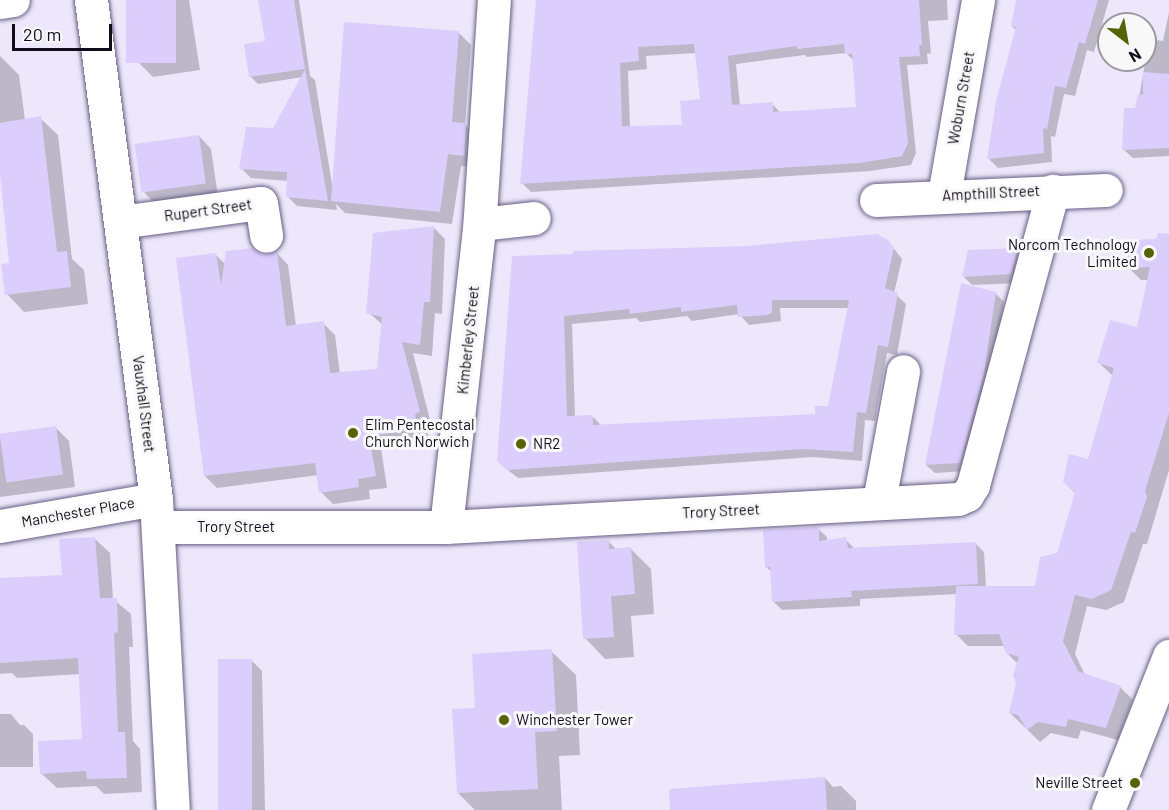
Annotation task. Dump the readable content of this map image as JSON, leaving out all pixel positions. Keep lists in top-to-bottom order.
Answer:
{
  "streets": {
    "street": [
      "Woburn Street",
      "Ampthill Street",
      "Rupert Street",
      "Kimberley Street",
      "Vauxhall Street",
      "Trory Street",
      "Manchester Place"
    ]
  },
  "crossings": [
    ["Woburn Street", "Ampthill Street"],
    ["Ampthill Street", "Trory Street"],
    ["Rupert Street", "Vauxhall Street"],
    ["Kimberley Street", "Trory Street"],
    ["Vauxhall Street", "Trory Street"],
    ["Vauxhall Street", "Manchester Place"],
    ["Trory Street", "Manchester Place"]
  ],
  "places": [
    "Norcom Technology Limited",
    "Elim Pentecostal Church Norwich",
    "NR2",
    "Winchester Tower",
    "Neville Street"
  ],
  "scale_bar": "20 m",
  "north": "bottom right"
}
